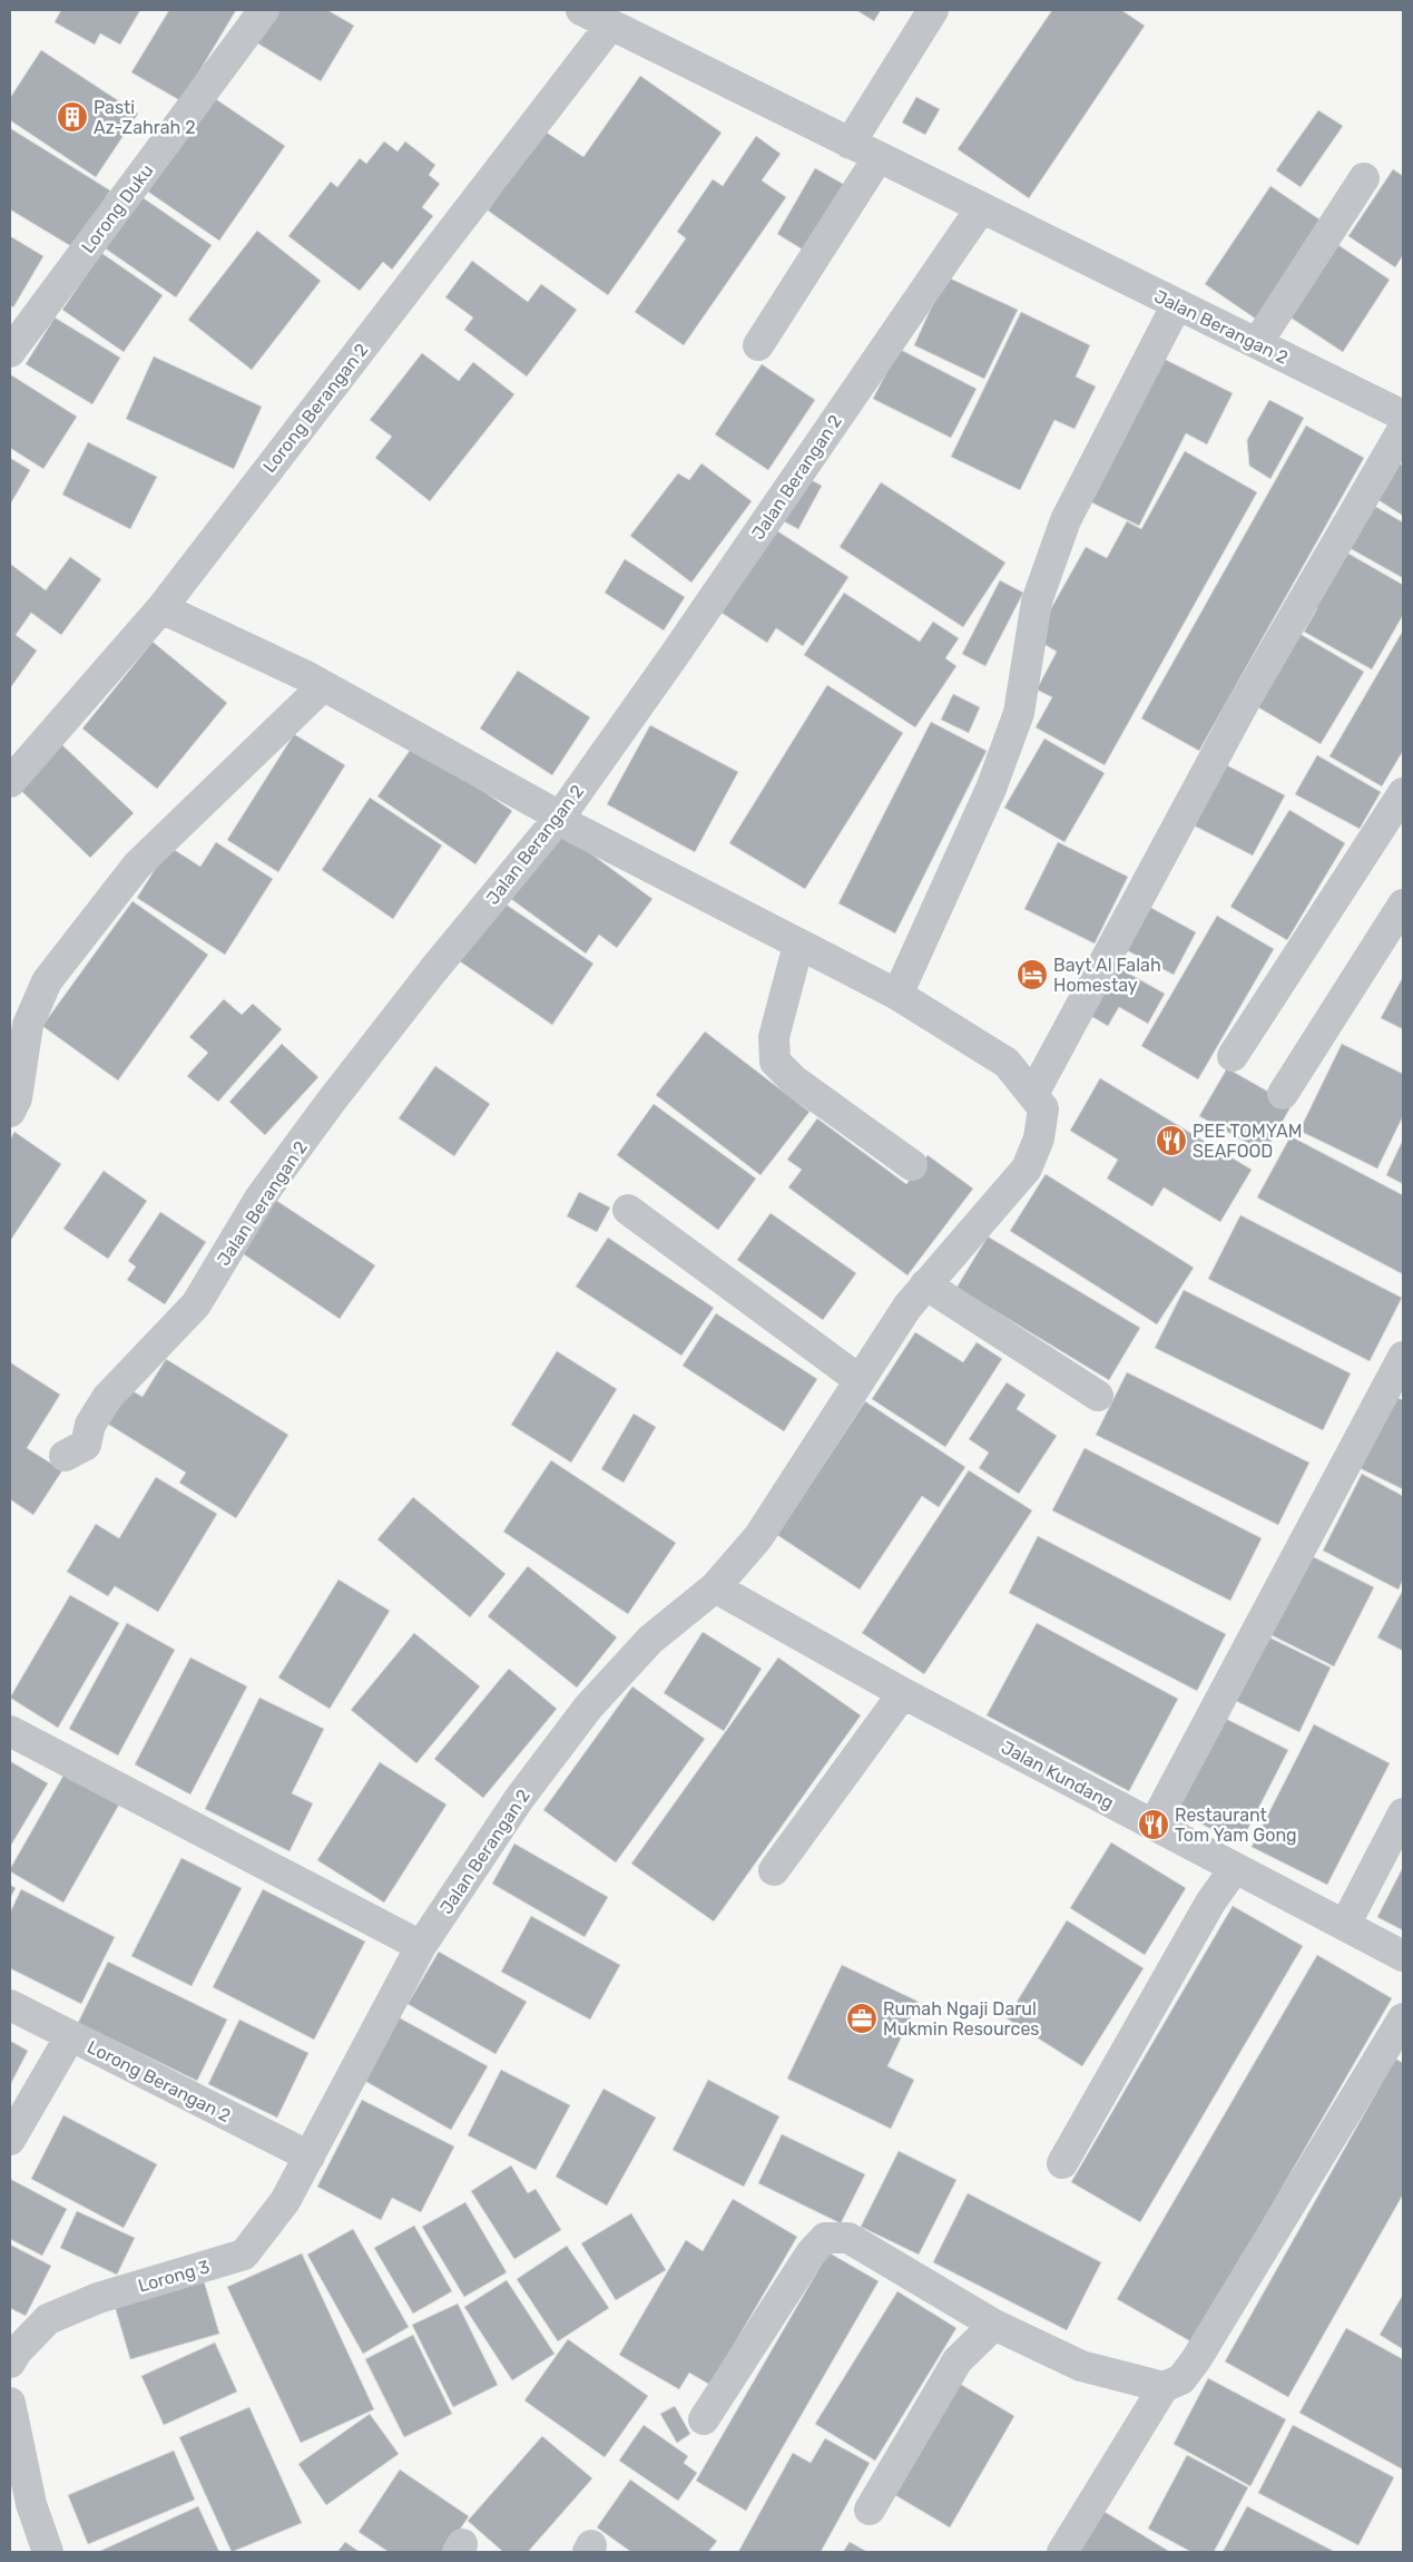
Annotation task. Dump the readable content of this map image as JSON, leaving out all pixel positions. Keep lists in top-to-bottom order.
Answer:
{
  "streets": {
    "street": [
      "Lorong Duku",
      "Jalan Berangan 2",
      "Lorong Berangan 2",
      "Jalan Kundang",
      "Lorong 3"
    ]
  },
  "crossings": [
    ["Jalan Berangan 2", "Lorong Berangan 2"],
    ["Jalan Berangan 2", "Jalan Kundang"],
    ["Jalan Berangan 2", "Lorong 3"],
    ["Lorong Berangan 2", "Lorong 3"]
  ],
  "places": {
    "building": ["Pasti Az-Zahrah 2"],
    "hotel": ["Bayt Al Falah Homestay"],
    "restaurant": ["PEE TOMYAM SEAFOOD", "Restaurant Tom Yam Gong"],
    "office": ["Rumah Ngaji Darul Mukmin Resources"]
  }
}
